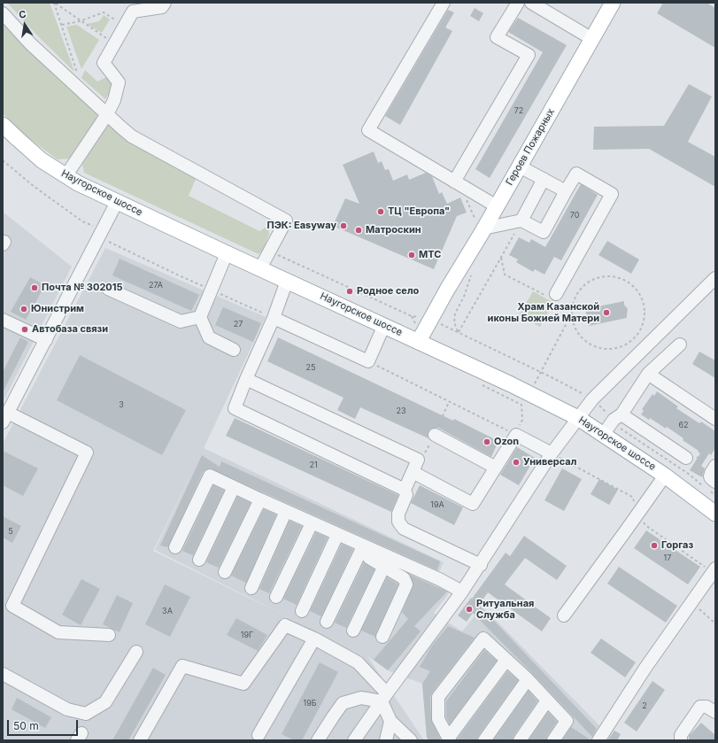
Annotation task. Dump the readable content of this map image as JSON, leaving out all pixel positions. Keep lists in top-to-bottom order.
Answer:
{
  "streets": {
    "main road": ["Героев Пожарных", "Наугорское шоссе"]
  },
  "crossings": [
    ["Героев Пожарных", "Наугорское шоссе"]
  ],
  "places": [
    "ТЦ \"Европа\"",
    "ПЭК: Easyway",
    "Матроскин",
    "МТС",
    "Почта № 302015",
    "Родное село",
    "Юнистрим",
    "Храм Казанской иконы Божией Матери",
    "Автобаза связи",
    "Ozon",
    "Универсал",
    "Горгаз",
    "Ритуальная Служба"
  ],
  "house_numbers": [
    "72",
    "70",
    "27А",
    "27",
    "25",
    "3",
    "23",
    "62",
    "21",
    "19А",
    "5",
    "17",
    "3А",
    "19Г",
    "19Б",
    "2"
  ],
  "scale_bar": "50 m",
  "north": "top"
}
